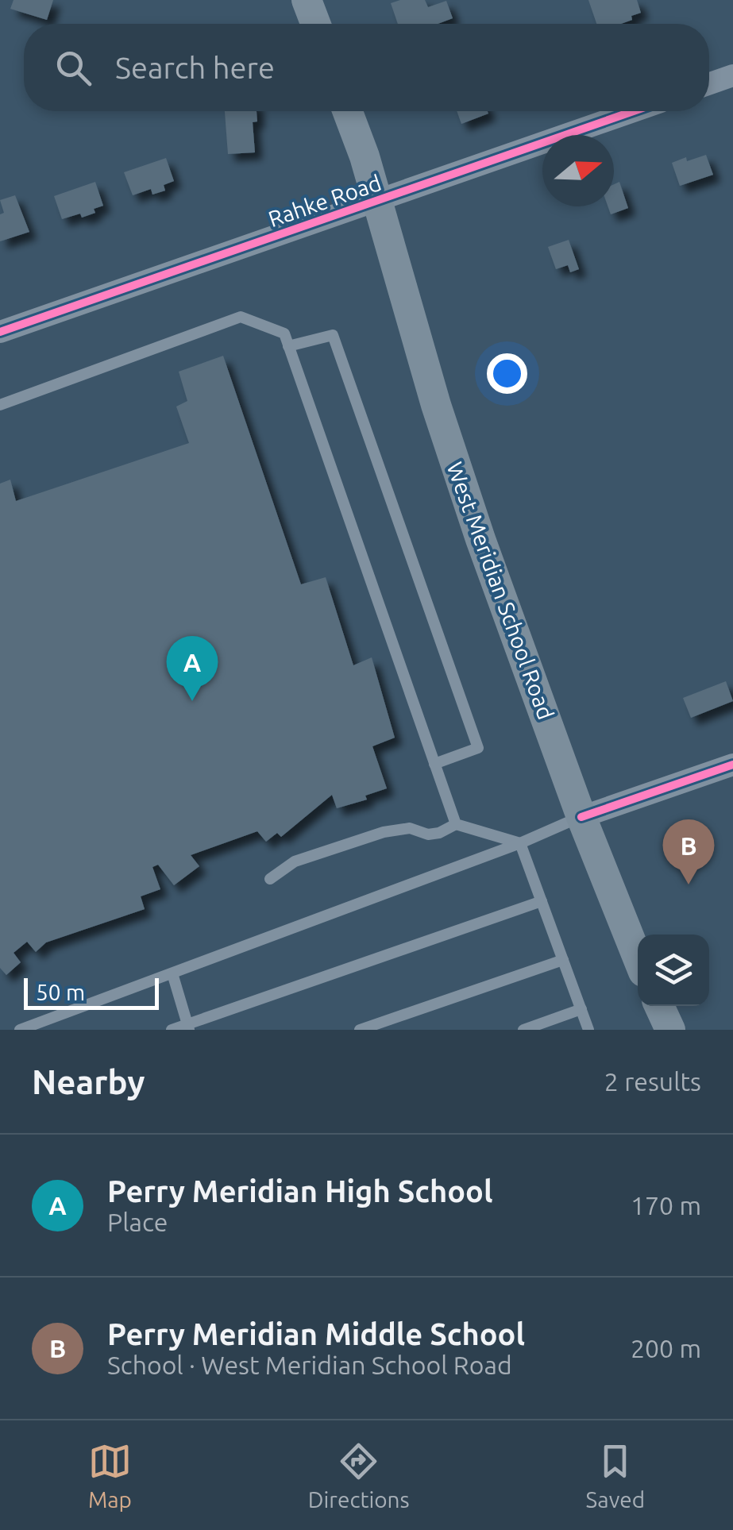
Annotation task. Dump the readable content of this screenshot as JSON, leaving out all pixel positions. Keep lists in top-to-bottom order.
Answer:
{
  "streets": {
    "main road": ["West Meridian School Road"],
    "street": ["Rahke Road"]
  },
  "crossings": [
    ["Rahke Road", "West Meridian School Road"]
  ],
  "scale_bar": "50 m",
  "north": "right",
  "page": {
    "search": "Search here",
    "pins": ["A", "B"],
    "scale": "50 m",
    "heading": ["Nearby", "2 results"],
    "list": [
      {
        "mark": "A",
        "name": "Perry Meridian High School",
        "note": "Place",
        "value": "170 m"
      },
      {
        "mark": "B",
        "name": "Perry Meridian Middle School",
        "note": "School · West Meridian School Road",
        "value": "200 m"
      }
    ],
    "nav": ["Map", "Directions", "Saved"]
  }
}
